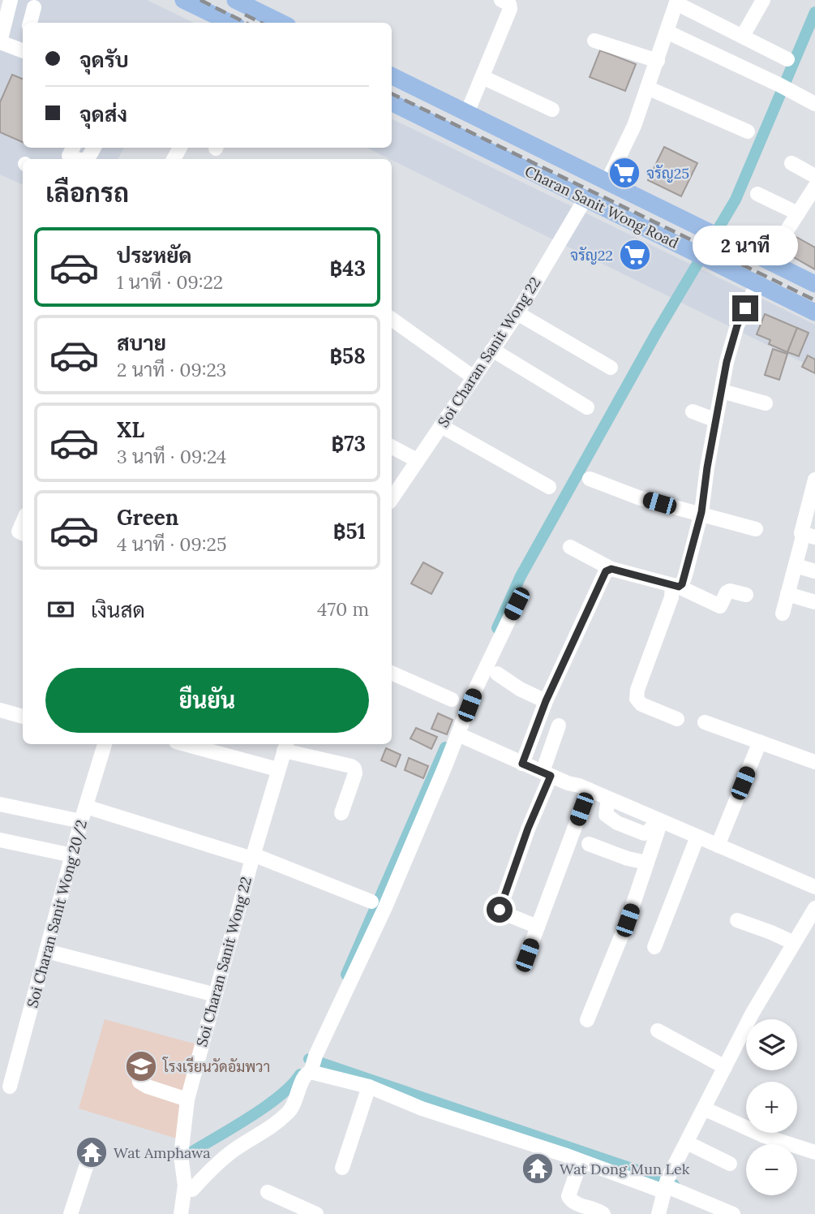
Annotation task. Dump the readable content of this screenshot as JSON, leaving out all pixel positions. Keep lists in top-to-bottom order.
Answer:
{
  "streets": {
    "main road": ["Charan Sanit Wong Road"],
    "street": ["Soi Charan Sanit Wong 22", "Soi Charan Sanit Wong 20/2"]
  },
  "crossings": [
    ["Charan Sanit Wong Road", "Soi Charan Sanit Wong 22"]
  ],
  "places": {
    "supermarket": ["จรัญ25", "จรัญ22"],
    "school or university": ["โรงเรียนวัดอัมพวา"],
    "temple": ["Wat Amphawa", "Wat Dong Mun Lek"]
  },
  "page": {
    "banner": ["จุดรับ", "จุดส่ง"],
    "heading": "เลือกรถ",
    "bubble": "2 นาที",
    "list": [
      {
        "name": "ประหยัด",
        "note": "1 นาที · 09:22",
        "value": "฿43"
      },
      {
        "name": "สบาย",
        "note": "2 นาที · 09:23",
        "value": "฿58"
      },
      {
        "name": "XL",
        "note": "3 นาที · 09:24",
        "value": "฿73"
      },
      {
        "name": "Green",
        "note": "4 นาที · 09:25",
        "value": "฿51"
      }
    ],
    "pay": ["เงินสด", "470 m"],
    "buttons": "ยืนยัน",
    "map_buttons": ["+", "−"]
  }
}
